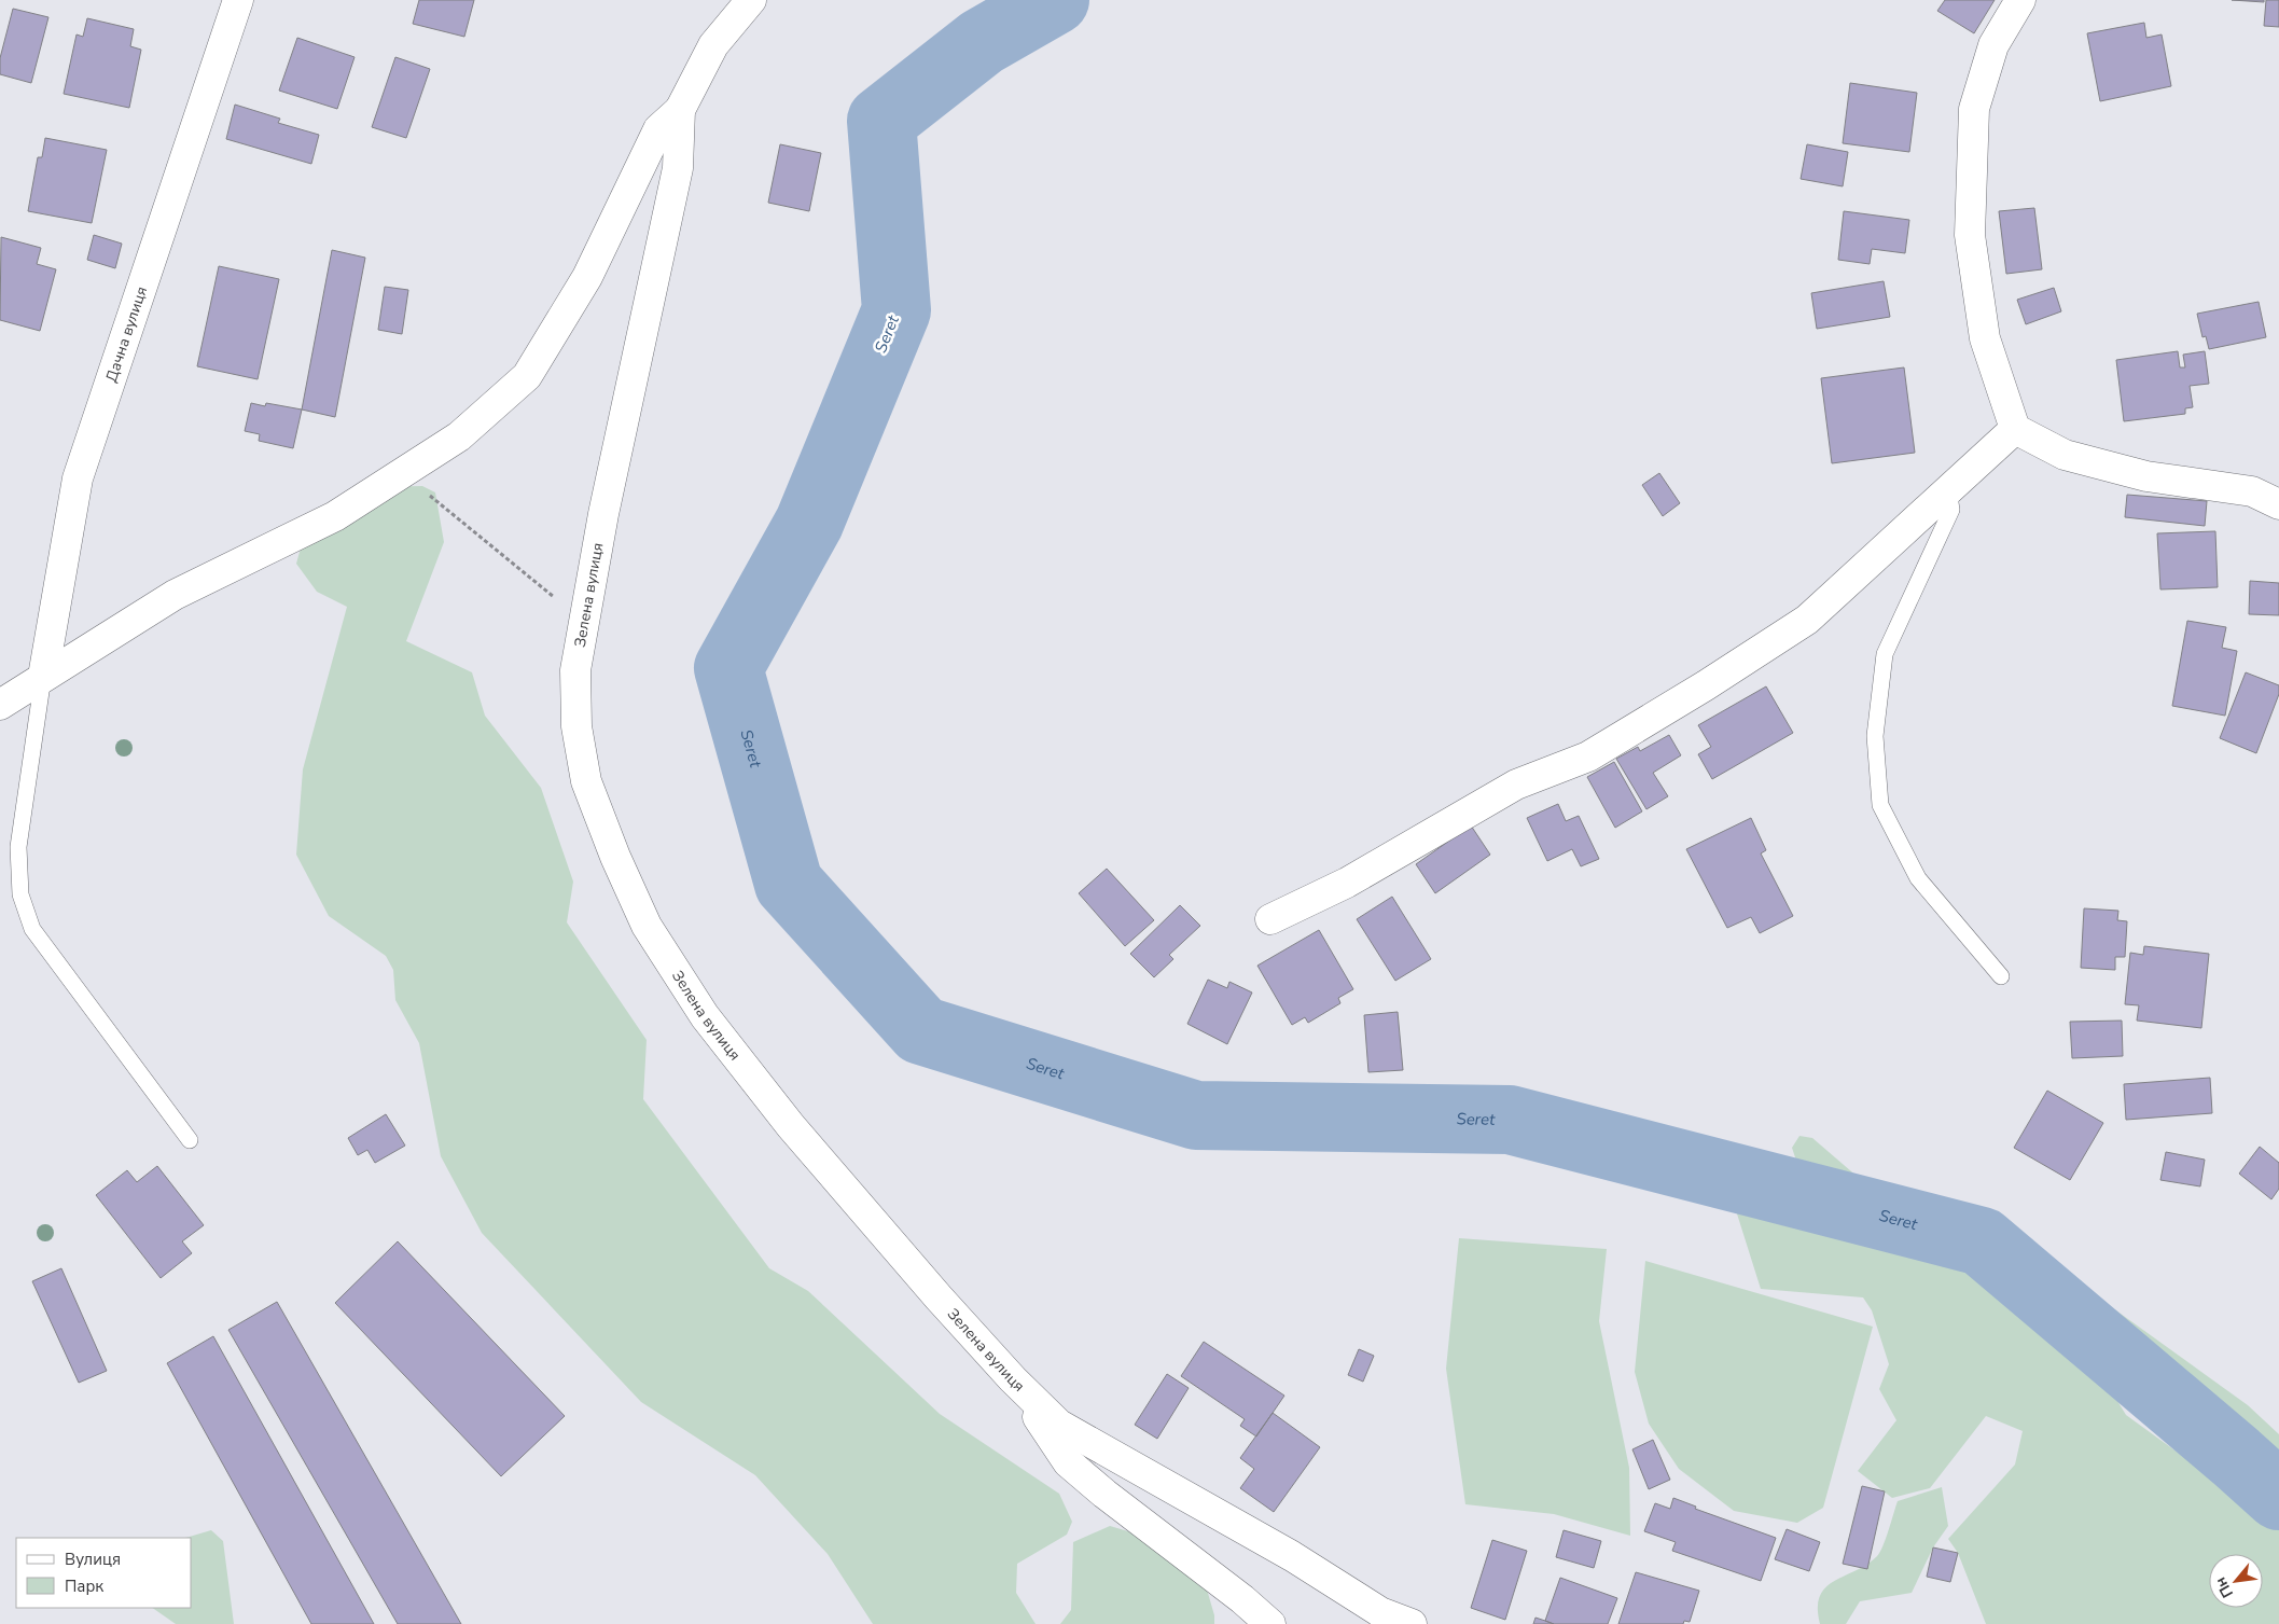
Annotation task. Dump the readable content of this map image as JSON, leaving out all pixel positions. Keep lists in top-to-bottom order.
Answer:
{
  "streets": {
    "street": ["Дачна вулиця", "Зелена вулиця"]
  },
  "water": ["Seret"],
  "legend": ["Вулиця", "Парк"],
  "north": "bottom left"
}
